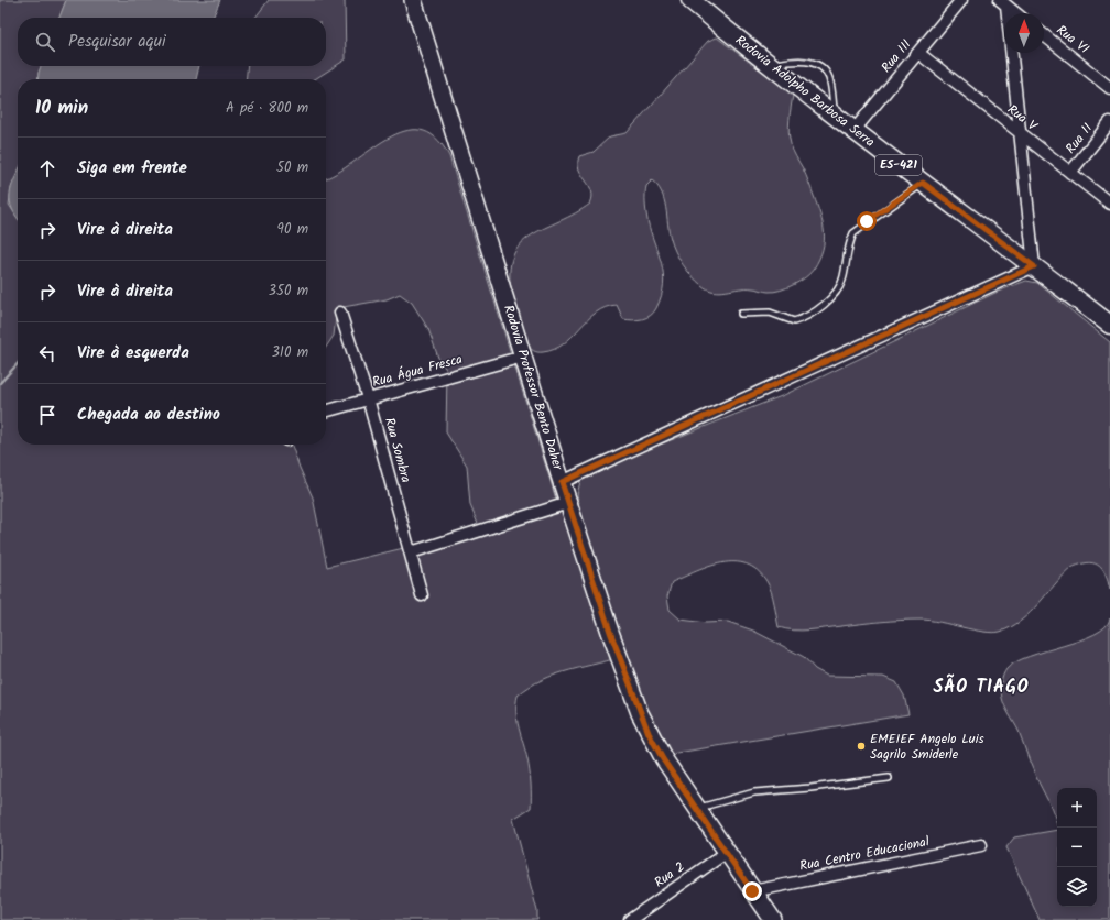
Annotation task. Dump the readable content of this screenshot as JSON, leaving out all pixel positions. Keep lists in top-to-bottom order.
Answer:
{
  "streets": {
    "main road": ["Rodovia Adolpho Barbosa Serra", "ES-421"],
    "street": [
      "Rua VI",
      "Rua III",
      "Rua V",
      "Rua II",
      "Rua Água Fresca",
      "Rodovia Professor Bento Daher",
      "Rua Sombra",
      "Rua Centro Educacional",
      "Rua 2"
    ]
  },
  "crossings": [
    ["Rua III", "Rodovia Adolpho Barbosa Serra"],
    ["Rua III", "Rua V"],
    ["Rua V", "Rua II"],
    ["Rua Água Fresca", "Rodovia Professor Bento Daher"],
    ["Rua Água Fresca", "Rua Sombra"],
    ["Rodovia Professor Bento Daher", "Rua Centro Educacional"],
    ["Rodovia Professor Bento Daher", "Rua 2"]
  ],
  "districts": ["SÃO TIAGO"],
  "places": ["EMEIEF Angelo Luis Sagrilo Smiderle"],
  "north": "top",
  "page": {
    "search": "Pesquisar aqui",
    "heading": ["10 min", "A pé · 800 m"],
    "list": [
      ["Siga em frente", "50 m"],
      ["Vire à direita", "90 m"],
      ["Vire à direita", "350 m"],
      ["Vire à esquerda", "310 m"],
      "Chegada ao destino"
    ],
    "map_buttons": ["+", "−"]
  }
}
